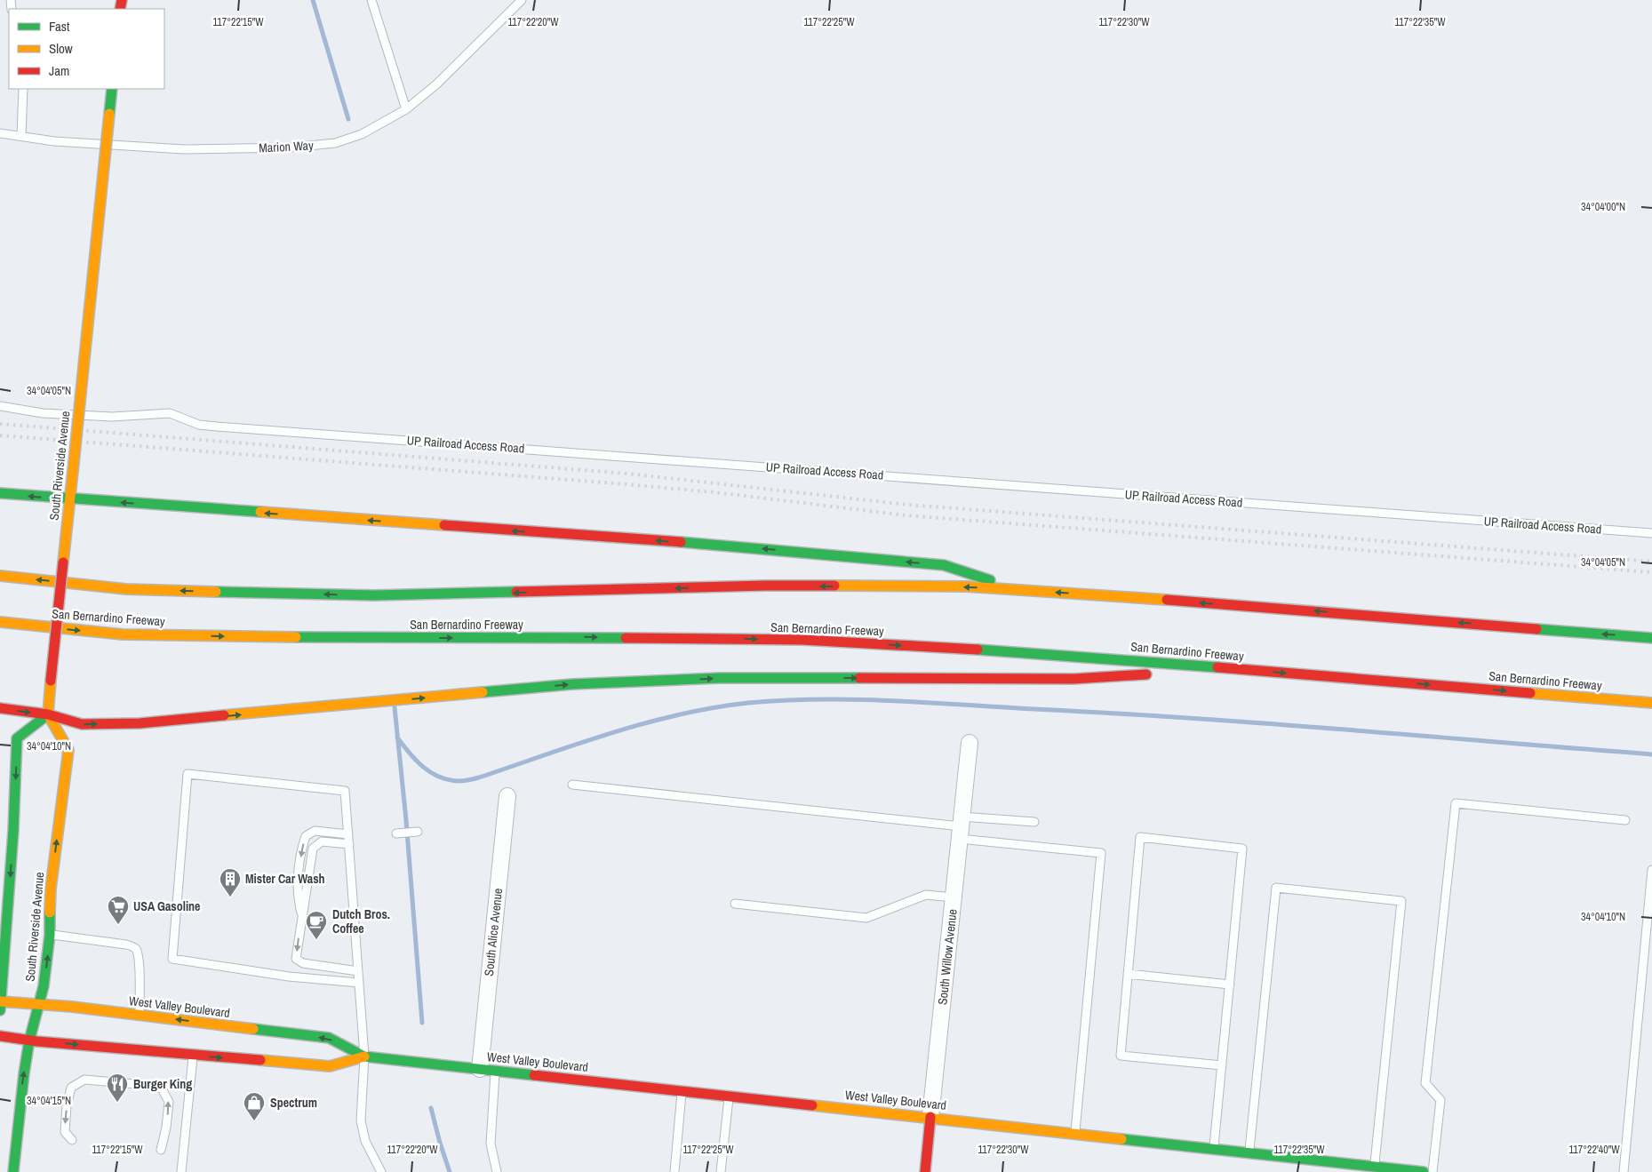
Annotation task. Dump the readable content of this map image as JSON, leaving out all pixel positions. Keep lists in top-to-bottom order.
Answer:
{
  "streets": {
    "main road": [
      "South Riverside Avenue",
      "San Bernardino Freeway",
      "South Willow Avenue",
      "West Valley Boulevard"
    ],
    "street": ["South Alice Avenue"],
    "lane": ["Marion Way", "UP Railroad Access Road"]
  },
  "crossings": [
    ["South Riverside Avenue", "West Valley Boulevard"],
    ["South Alice Avenue", "West Valley Boulevard"],
    ["South Willow Avenue", "West Valley Boulevard"]
  ],
  "places": {
    "building": ["Mister Car Wash"],
    "supermarket": ["USA Gasoline"],
    "cafe": ["Dutch Bros. Coffee"],
    "restaurant": ["Burger King"],
    "shop": ["Spectrum"]
  },
  "legend": ["Fast", "Slow", "Jam"],
  "coordinates": [
    "117°22'15\"W",
    "117°22'20\"W",
    "117°22'25\"W",
    "117°22'30\"W",
    "117°22'35\"W",
    "34°04'00\"N",
    "34°04'05\"N",
    "34°04'10\"N",
    "34°04'15\"N",
    "117°22'40\"W"
  ]
}
